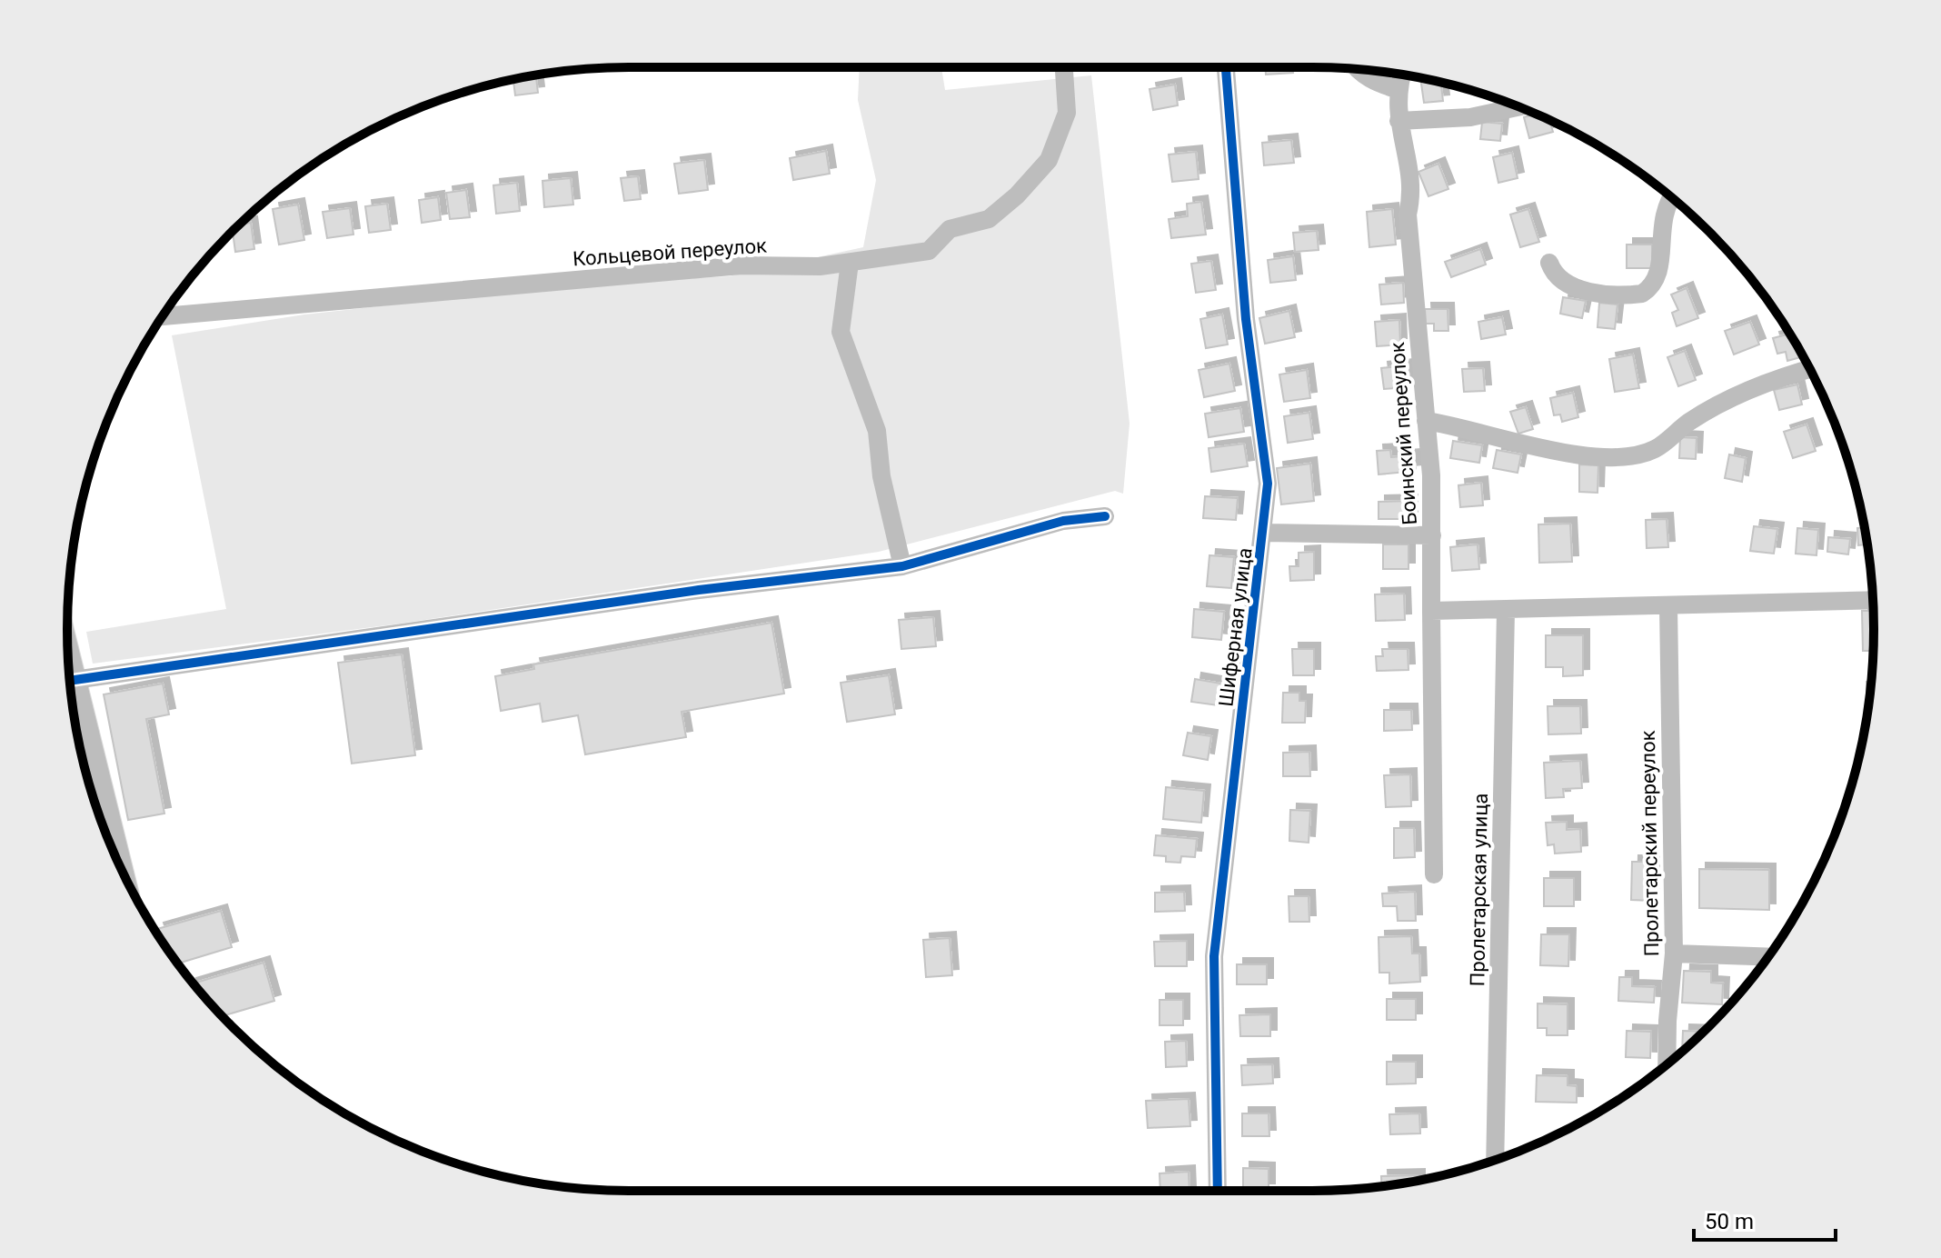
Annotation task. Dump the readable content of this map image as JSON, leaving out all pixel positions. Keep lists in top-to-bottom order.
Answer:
{
  "streets": {
    "street": [
      "Кольцевой переулок",
      "Боинский переулок",
      "Шиферная улица",
      "Пролетарский переулок",
      "Пролетарская улица"
    ]
  },
  "scale_bar": "50 m"
}
